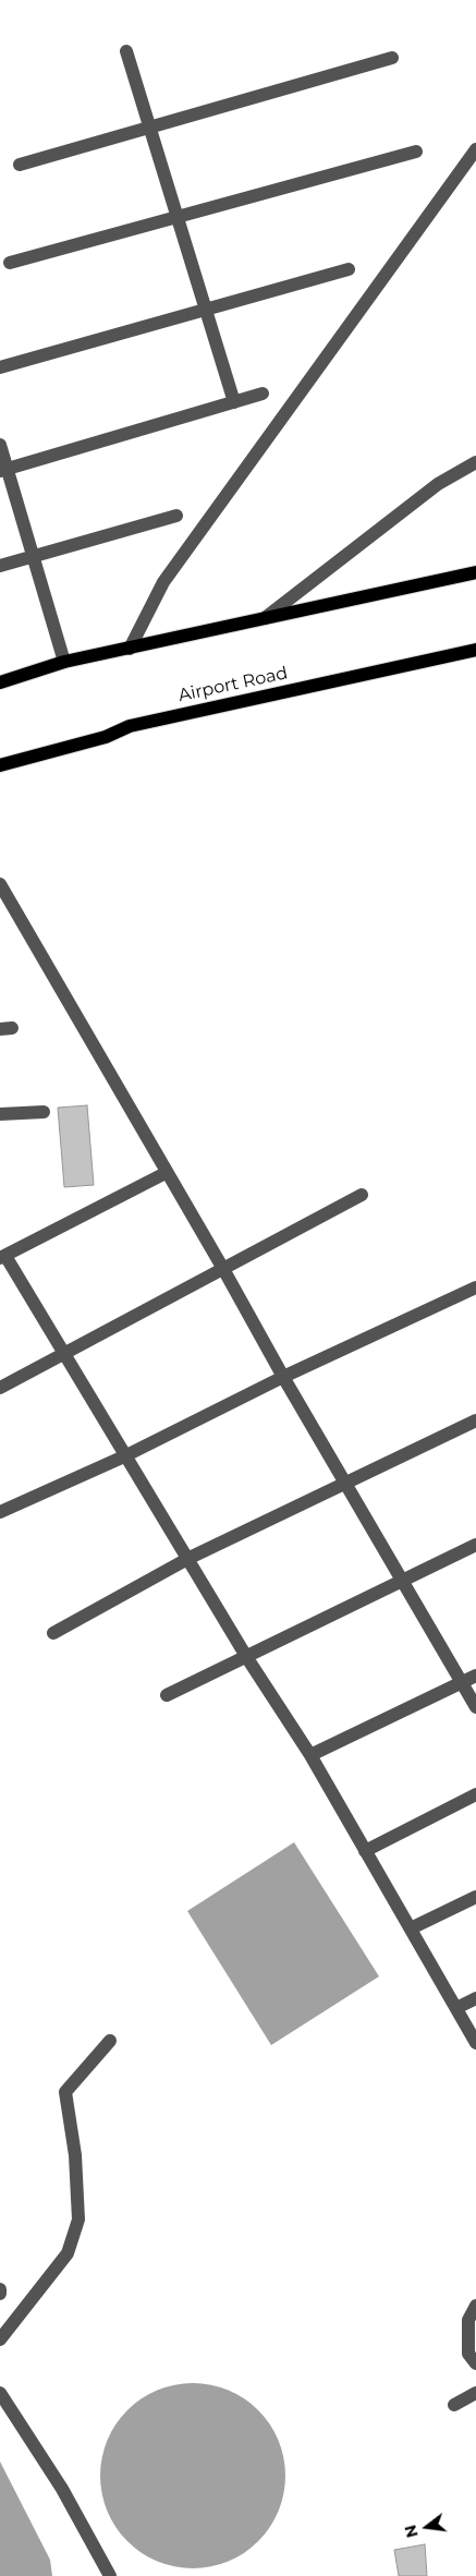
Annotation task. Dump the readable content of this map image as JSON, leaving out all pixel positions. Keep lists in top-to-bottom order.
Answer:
{
  "streets": {
    "main road": ["Airport Road"]
  },
  "north": "left"
}
